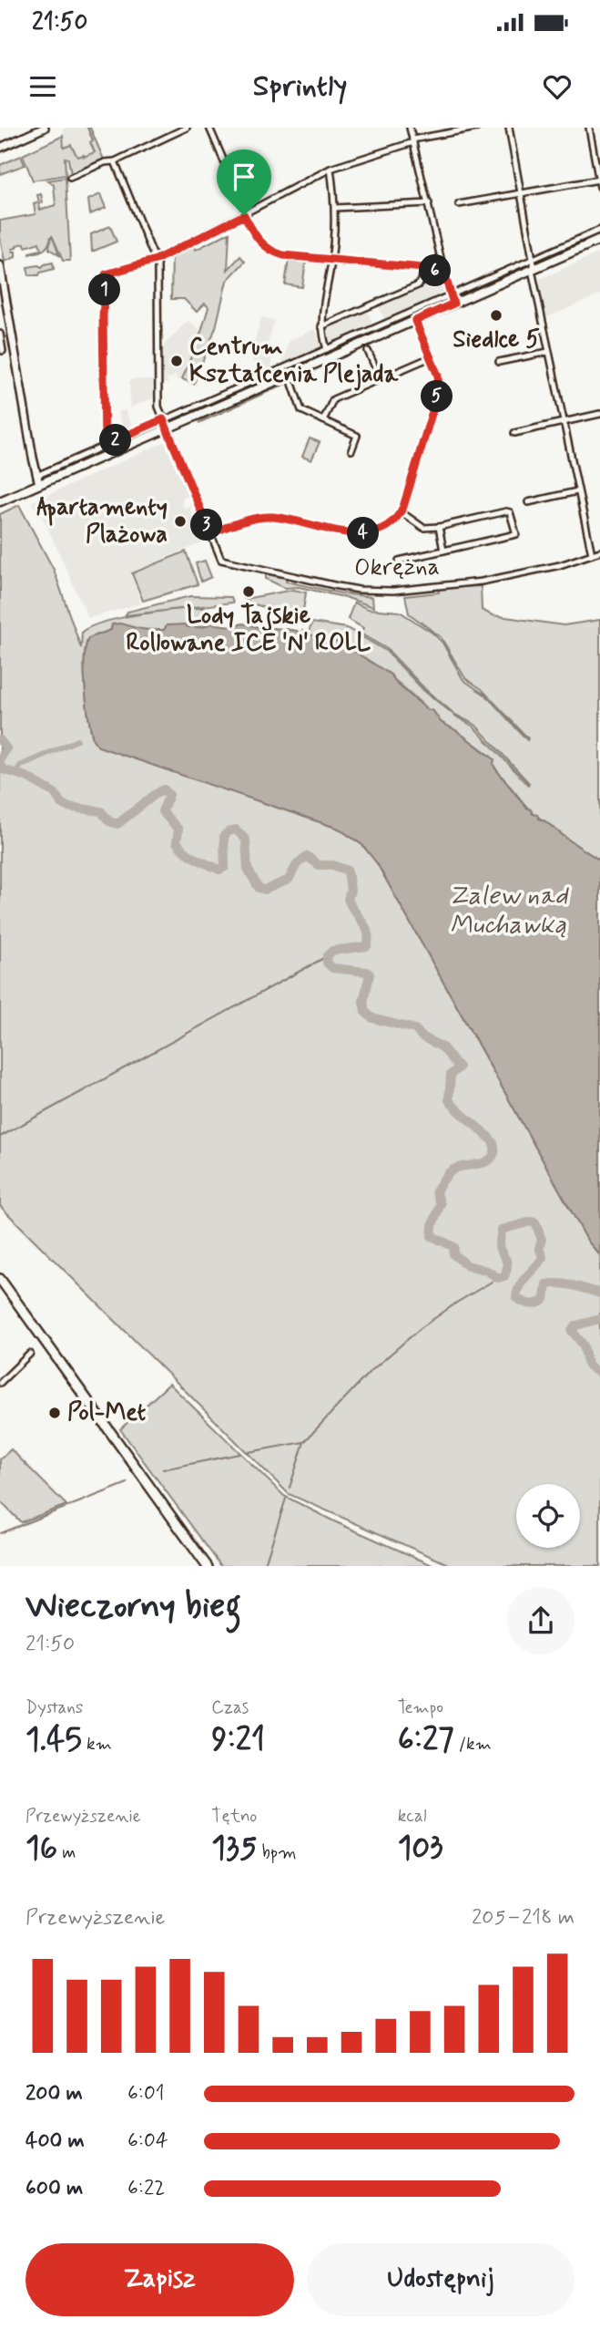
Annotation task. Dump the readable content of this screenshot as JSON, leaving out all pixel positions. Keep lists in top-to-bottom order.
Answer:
{
  "streets": {
    "street": ["Okrężna"]
  },
  "water": ["Zalew nad Muchawką"],
  "places": [
    "Siedlce 5",
    "Centrum Kształcenia Plejada",
    "Apartamenty Plażowa",
    "Lody Tajskie Rollowane ICE 'N' ROLL",
    "Pol-Met"
  ],
  "page": {
    "status": "21:50",
    "header": "Sprintly",
    "pins": [
      "6",
      "1",
      "5",
      "2",
      "3",
      "4"
    ],
    "heading": ["Wieczorny bieg", "21:50"],
    "stats": [
      ["Dystans", "1.45 km"],
      ["Czas", "9:21"],
      ["Tempo", "6:27 /km"],
      ["Przewyższenie", "16 m"],
      ["Tętno", "135 bpm"],
      ["kcal", "103"]
    ],
    "chart": ["Przewyższenie", "205–218 m"],
    "list": [
      {
        "name": "200 m",
        "note": "6:01"
      },
      {
        "name": "400 m",
        "note": "6:04"
      },
      {
        "name": "600 m",
        "note": "6:22"
      }
    ],
    "buttons": ["Zapisz", "Udostępnij"]
  }
}
